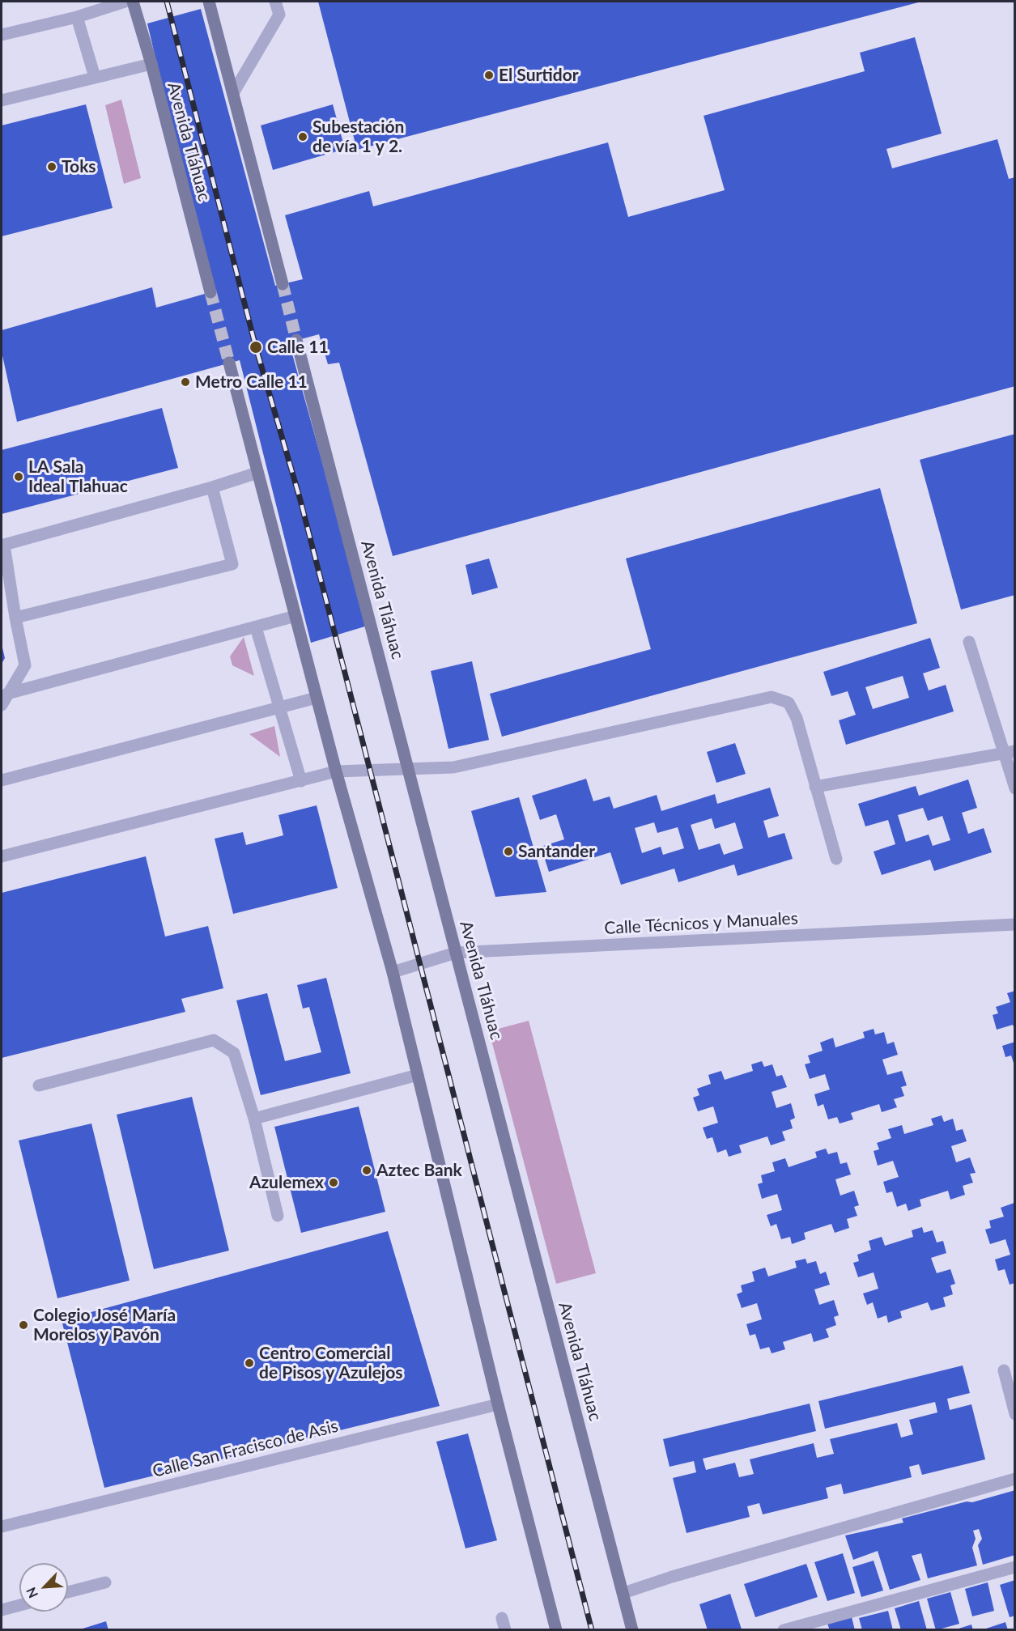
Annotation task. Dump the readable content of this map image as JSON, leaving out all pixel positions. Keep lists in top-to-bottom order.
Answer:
{
  "streets": {
    "main road": ["Avenida Tláhuac"],
    "street": ["Calle Técnicos y Manuales", "Calle San Fracisco de Asis"]
  },
  "crossings": [
    ["Avenida Tláhuac", "Calle Técnicos y Manuales"]
  ],
  "places": [
    "El Surtidor",
    "Subestación de vía 1 y 2.",
    "Toks",
    "Calle 11",
    "Metro Calle 11",
    "LA Sala Ideal Tlahuac",
    "Santander",
    "Aztec Bank",
    "Azulemex",
    "Colegio José María Morelos y Pavón",
    "Centro Comercial de Pisos y Azulejos"
  ],
  "north": "bottom left"
}
